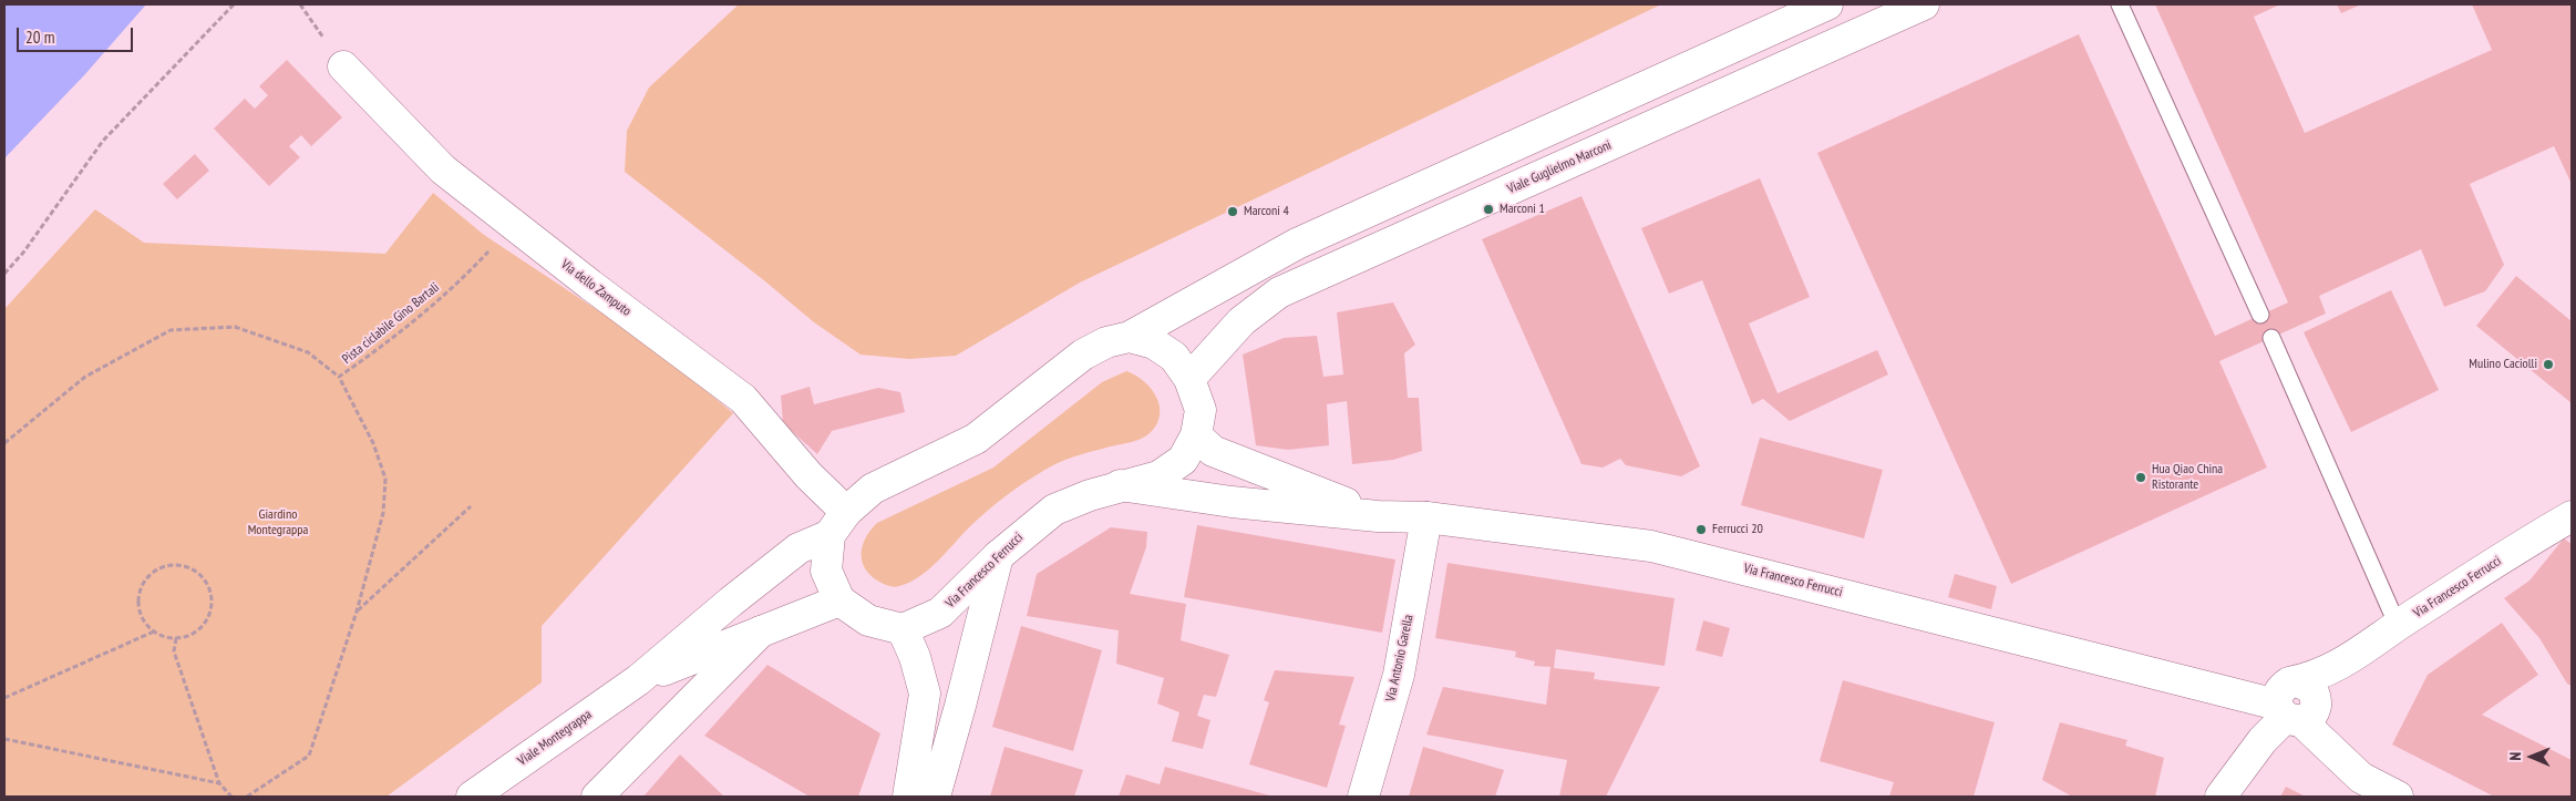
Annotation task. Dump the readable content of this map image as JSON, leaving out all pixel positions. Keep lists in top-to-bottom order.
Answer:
{
  "streets": {
    "street": [
      "Viale Guglielmo Marconi",
      "Via dello Zamputo",
      "Via Francesco Ferrucci",
      "Via Antonio Garella",
      "Viale Montegrappa"
    ],
    "path": ["Pista ciclabile Gino Bartali"]
  },
  "crossings": [
    ["Viale Guglielmo Marconi", "Via Francesco Ferrucci"],
    ["Via Francesco Ferrucci", "Via Antonio Garella"]
  ],
  "parks": ["Giardino Montegrappa"],
  "places": [
    "Marconi 1",
    "Marconi 4",
    "Mulino Caciolli",
    "Hua Qiao China Ristorante",
    "Ferrucci 20"
  ],
  "scale_bar": "20 m",
  "north": "left"
}
